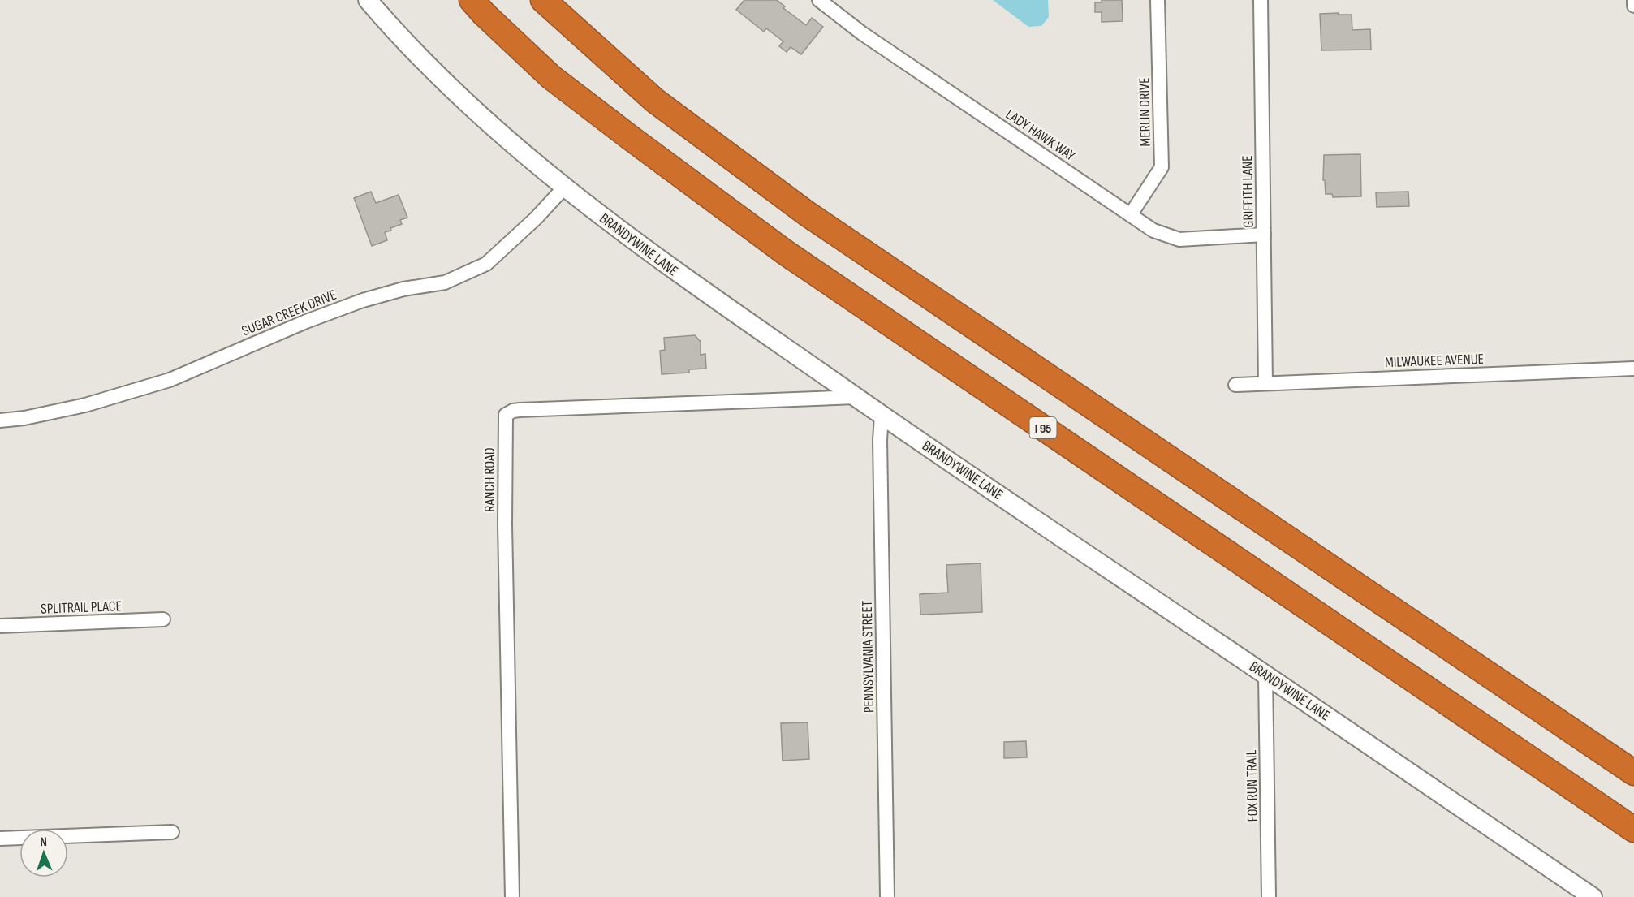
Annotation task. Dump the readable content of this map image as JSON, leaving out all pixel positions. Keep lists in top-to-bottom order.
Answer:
{
  "streets": {
    "highway": ["I 95"],
    "street": [
      "MERLIN DRIVE",
      "LADY HAWK WAY",
      "GRIFFITH LANE",
      "BRANDYWINE LANE",
      "SUGAR CREEK DRIVE",
      "MILWAUKEE AVENUE",
      "RANCH ROAD",
      "SPLITRAIL PLACE",
      "PENNSYLVANIA STREET",
      "FOX RUN TRAIL"
    ]
  },
  "crossings": [
    ["MERLIN DRIVE", "LADY HAWK WAY"],
    ["LADY HAWK WAY", "GRIFFITH LANE"],
    ["GRIFFITH LANE", "MILWAUKEE AVENUE"],
    ["BRANDYWINE LANE", "SUGAR CREEK DRIVE"],
    ["BRANDYWINE LANE", "RANCH ROAD"],
    ["BRANDYWINE LANE", "PENNSYLVANIA STREET"],
    ["BRANDYWINE LANE", "FOX RUN TRAIL"]
  ],
  "north": "top"
}
